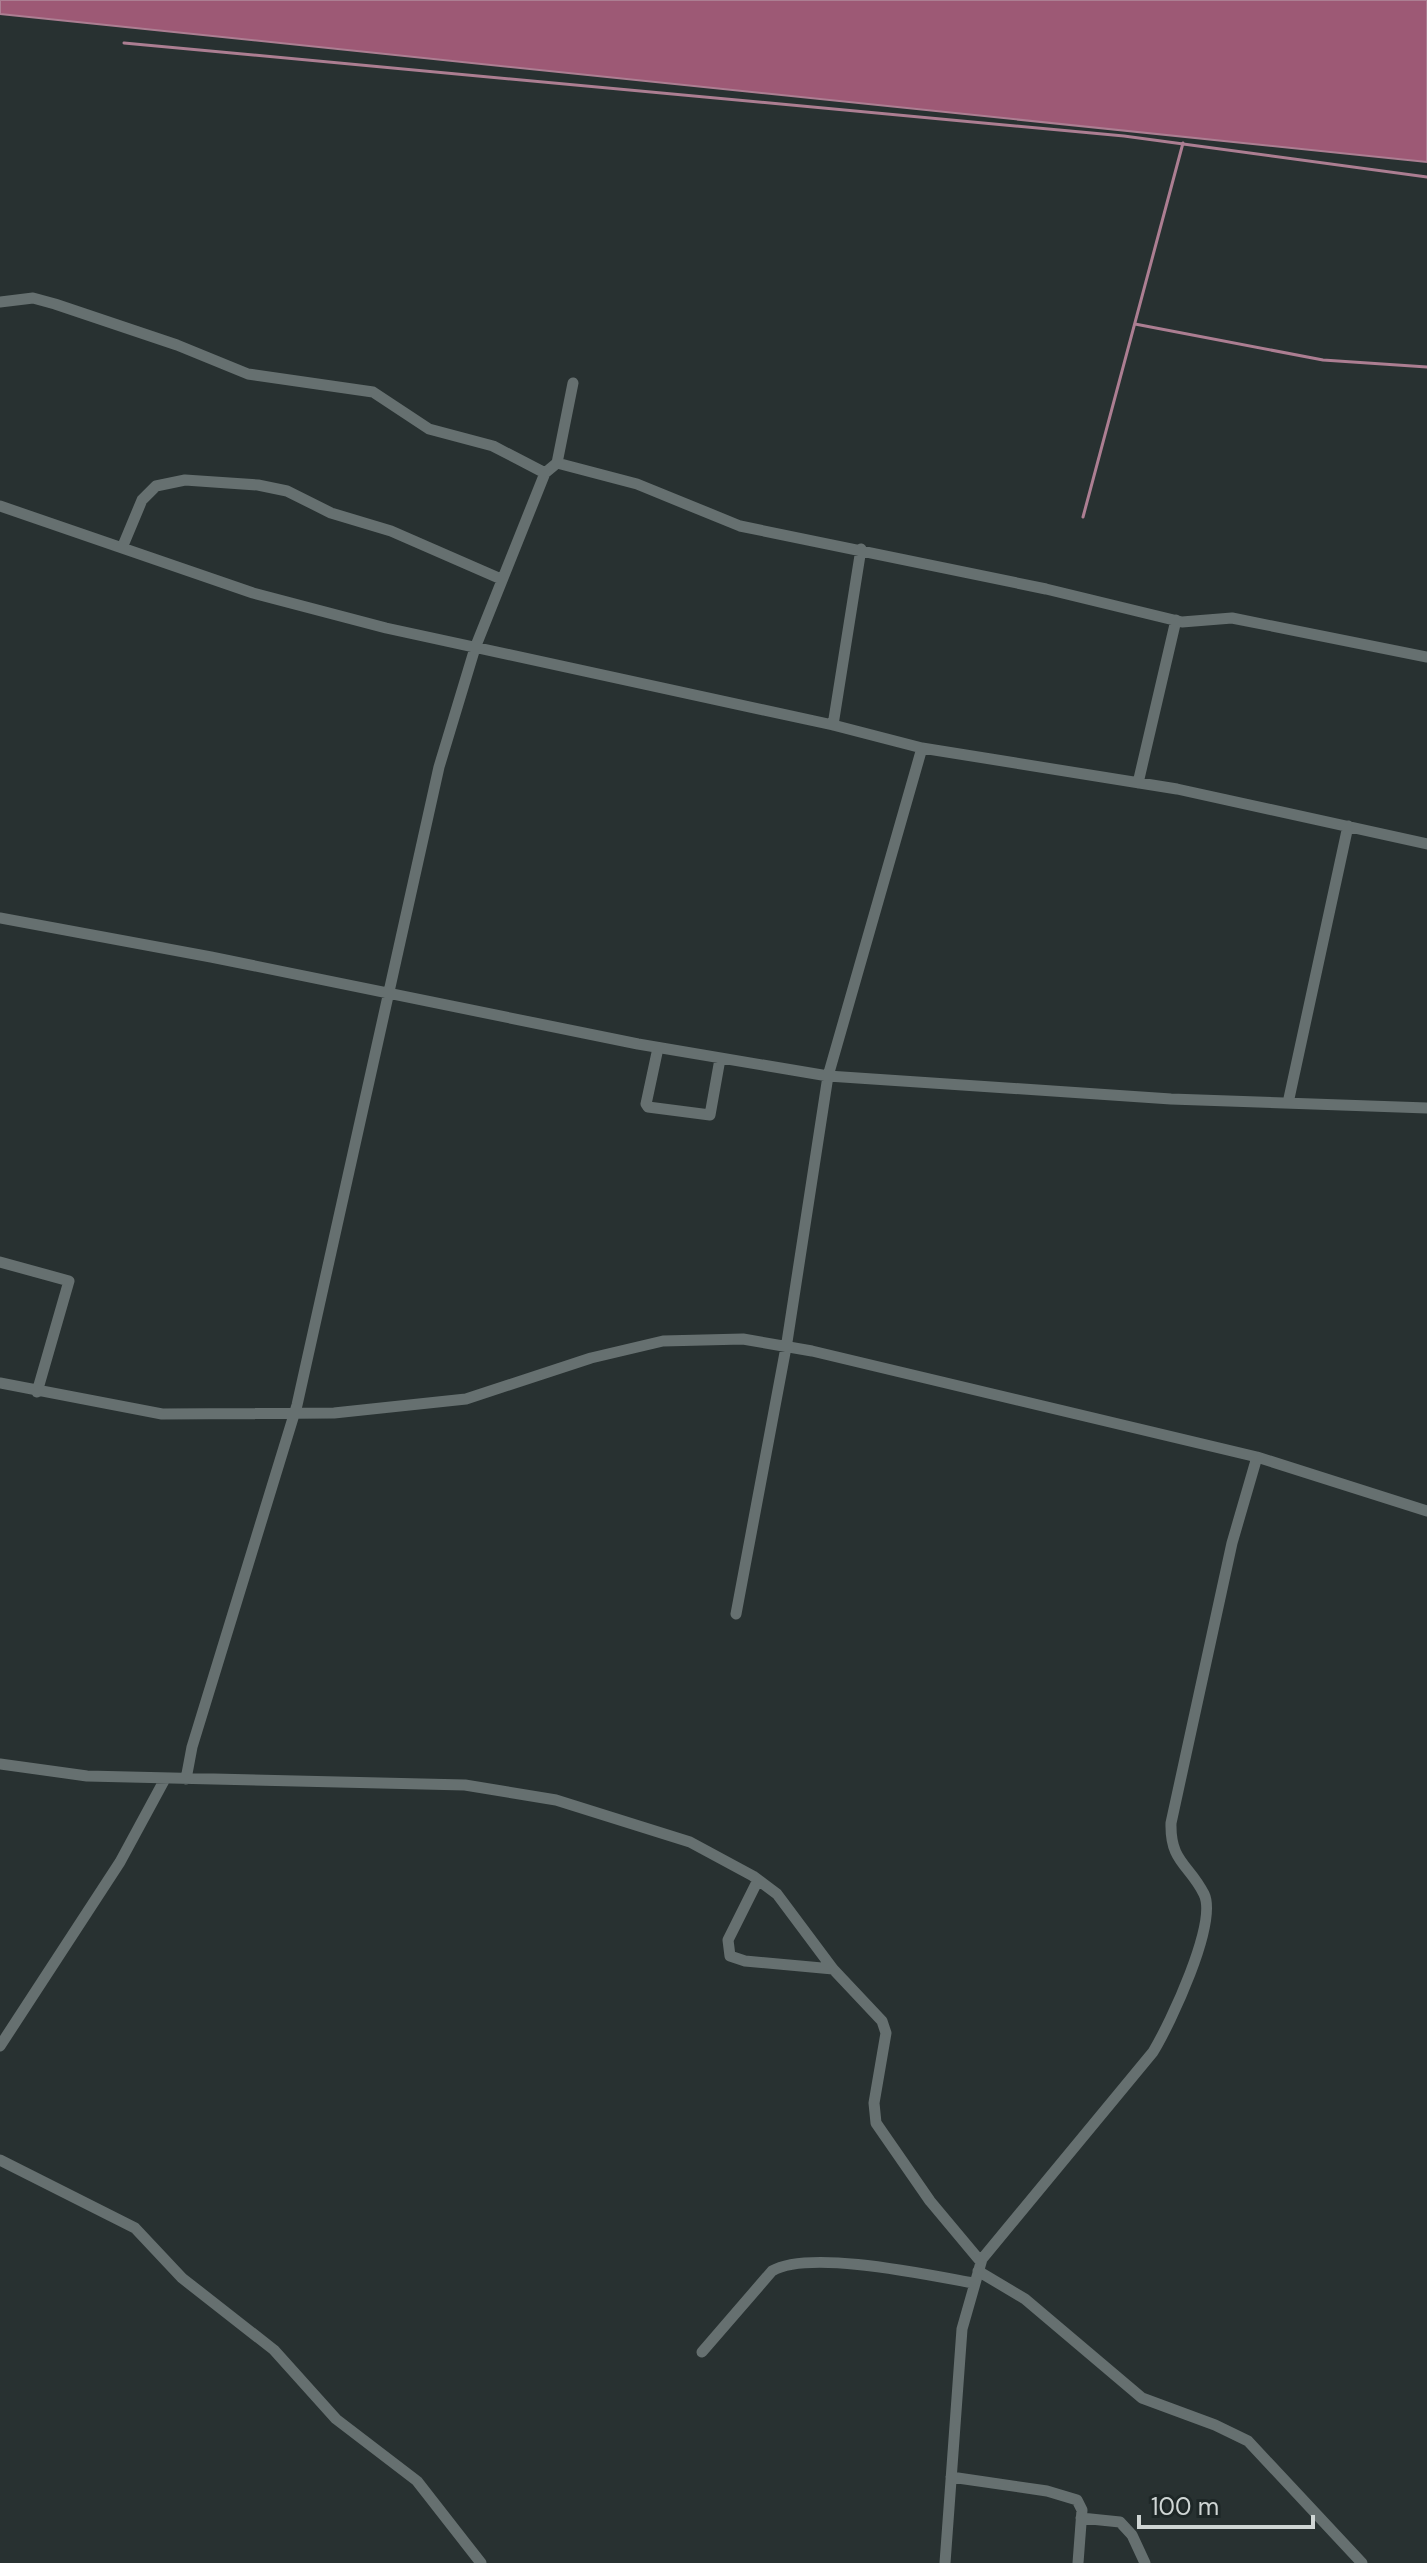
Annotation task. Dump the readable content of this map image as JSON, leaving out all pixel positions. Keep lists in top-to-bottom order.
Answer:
{
  "scale_bar": "100 m"
}
